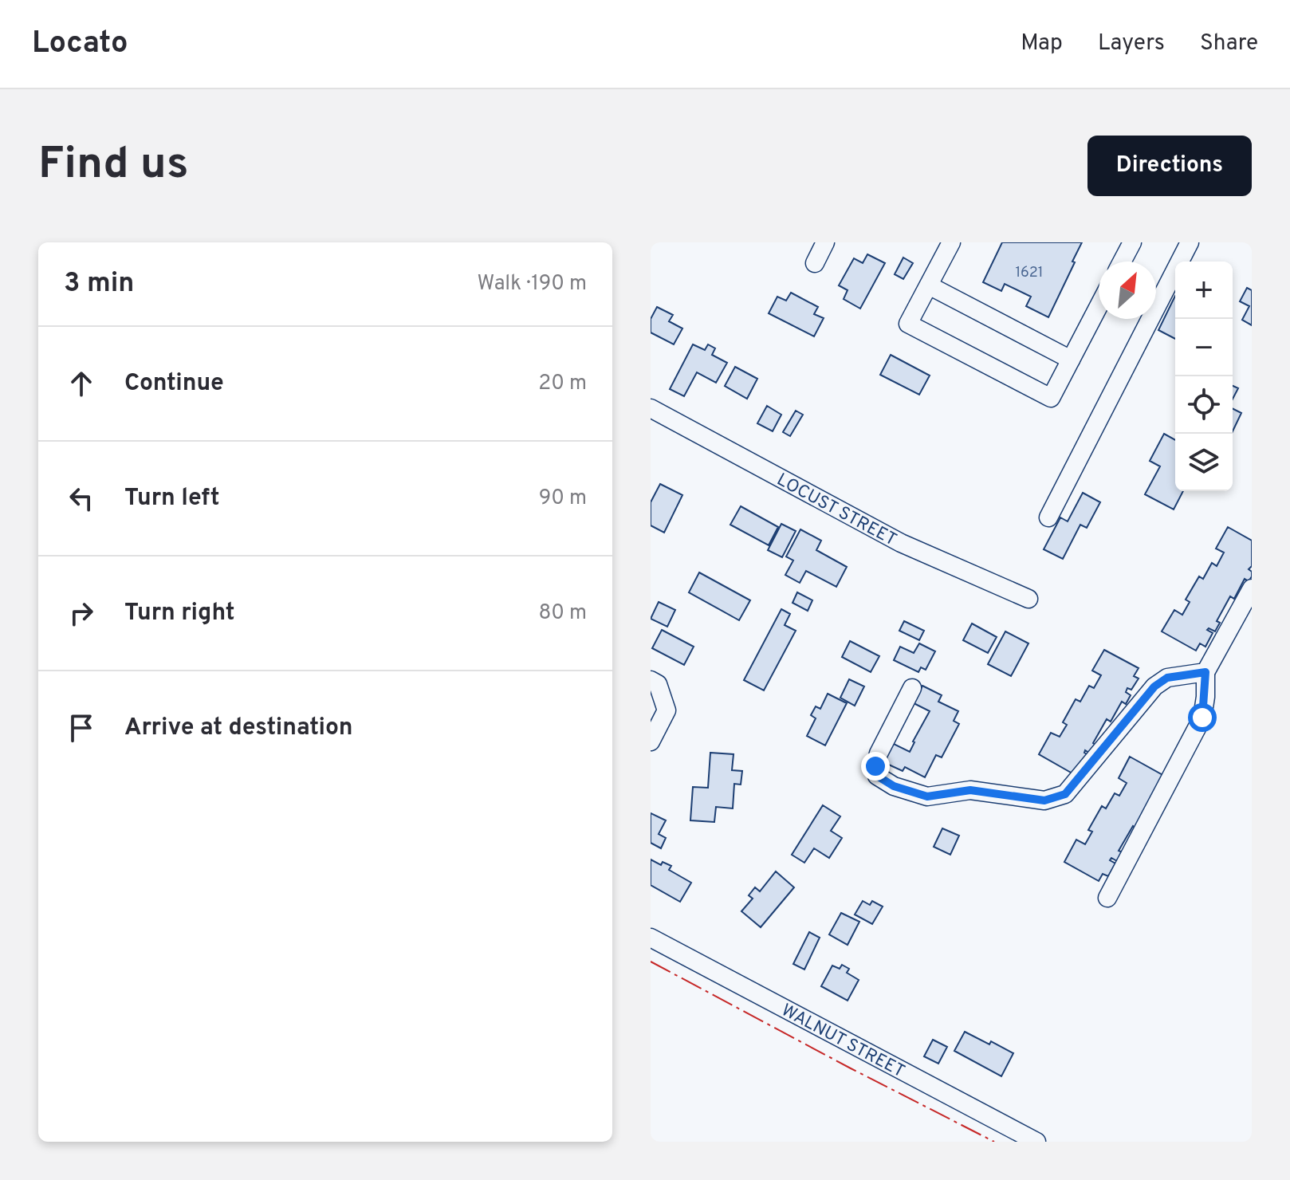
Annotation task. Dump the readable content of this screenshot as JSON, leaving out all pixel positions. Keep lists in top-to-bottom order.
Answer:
{
  "streets": {
    "street": ["LOCUST STREET", "WALNUT STREET"]
  },
  "house_numbers": ["1621"],
  "north": "top right",
  "page": {
    "header": "Locato",
    "nav": ["Map", "Layers", "Share"],
    "buttons": "Directions",
    "title": "Find us",
    "heading": ["3 min", "Walk · 190 m"],
    "map_buttons": ["+", "−"],
    "list": [
      ["Continue", "20 m"],
      ["Turn left", "90 m"],
      ["Turn right", "80 m"],
      "Arrive at destination"
    ]
  }
}
